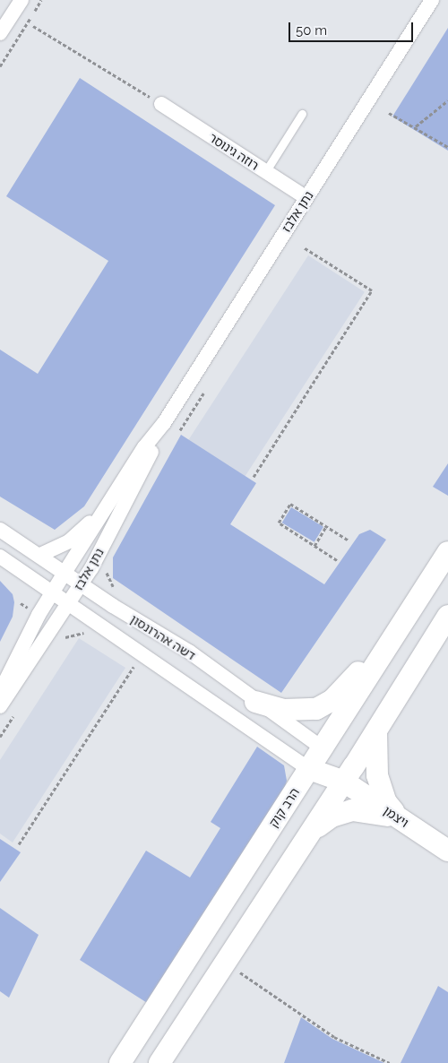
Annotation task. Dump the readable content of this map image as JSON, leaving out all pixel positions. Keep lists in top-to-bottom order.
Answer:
{
  "streets": {
    "main road": ["הרב קוק", "ויצמן"],
    "street": ["רוזה גינוסר", "נתן אלבז", "דשה אהרונסון"]
  },
  "crossings": [
    ["רוזה גינוסר", "נתן אלבז"],
    ["נתן אלבז", "דשה אהרונסון"],
    ["דשה אהרונסון", "הרב קוק"],
    ["דשה אהרונסון", "ויצמן"],
    ["הרב קוק", "ויצמן"]
  ],
  "scale_bar": "50 m"
}
